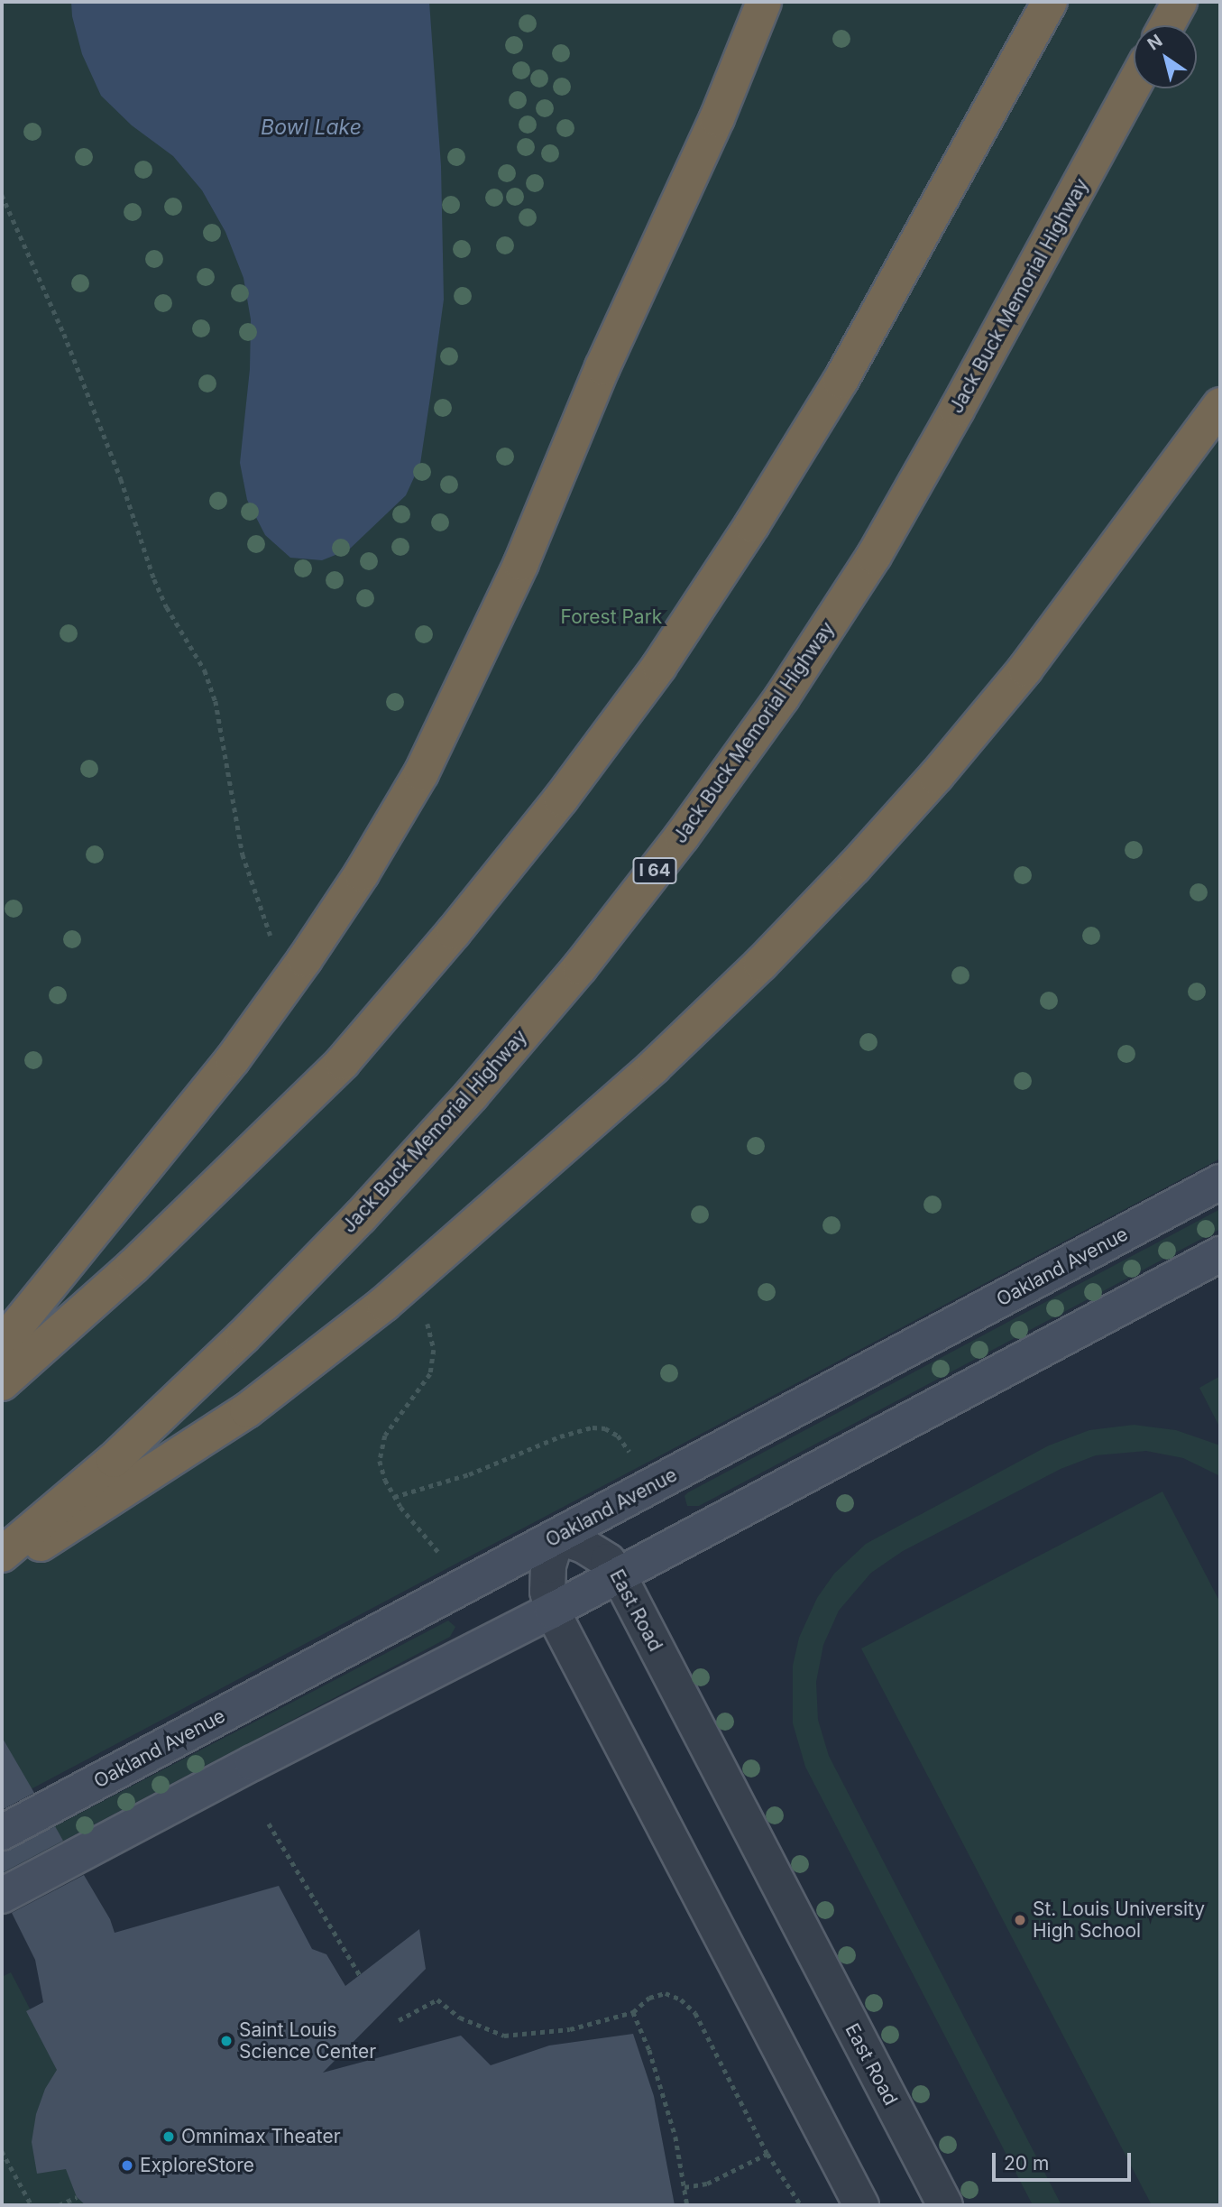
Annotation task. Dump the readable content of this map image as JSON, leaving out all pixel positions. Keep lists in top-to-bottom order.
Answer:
{
  "streets": {
    "highway": ["Jack Buck Memorial Highway", "I 64"],
    "street": ["Oakland Avenue", "East Road"]
  },
  "crossings": [
    ["Oakland Avenue", "East Road"]
  ],
  "water": ["Bowl Lake"],
  "parks": ["Forest Park"],
  "places": [
    "St. Louis University High School",
    "Saint Louis Science Center",
    "Omnimax Theater",
    "ExploreStore"
  ],
  "scale_bar": "20 m",
  "north": "top left"
}
